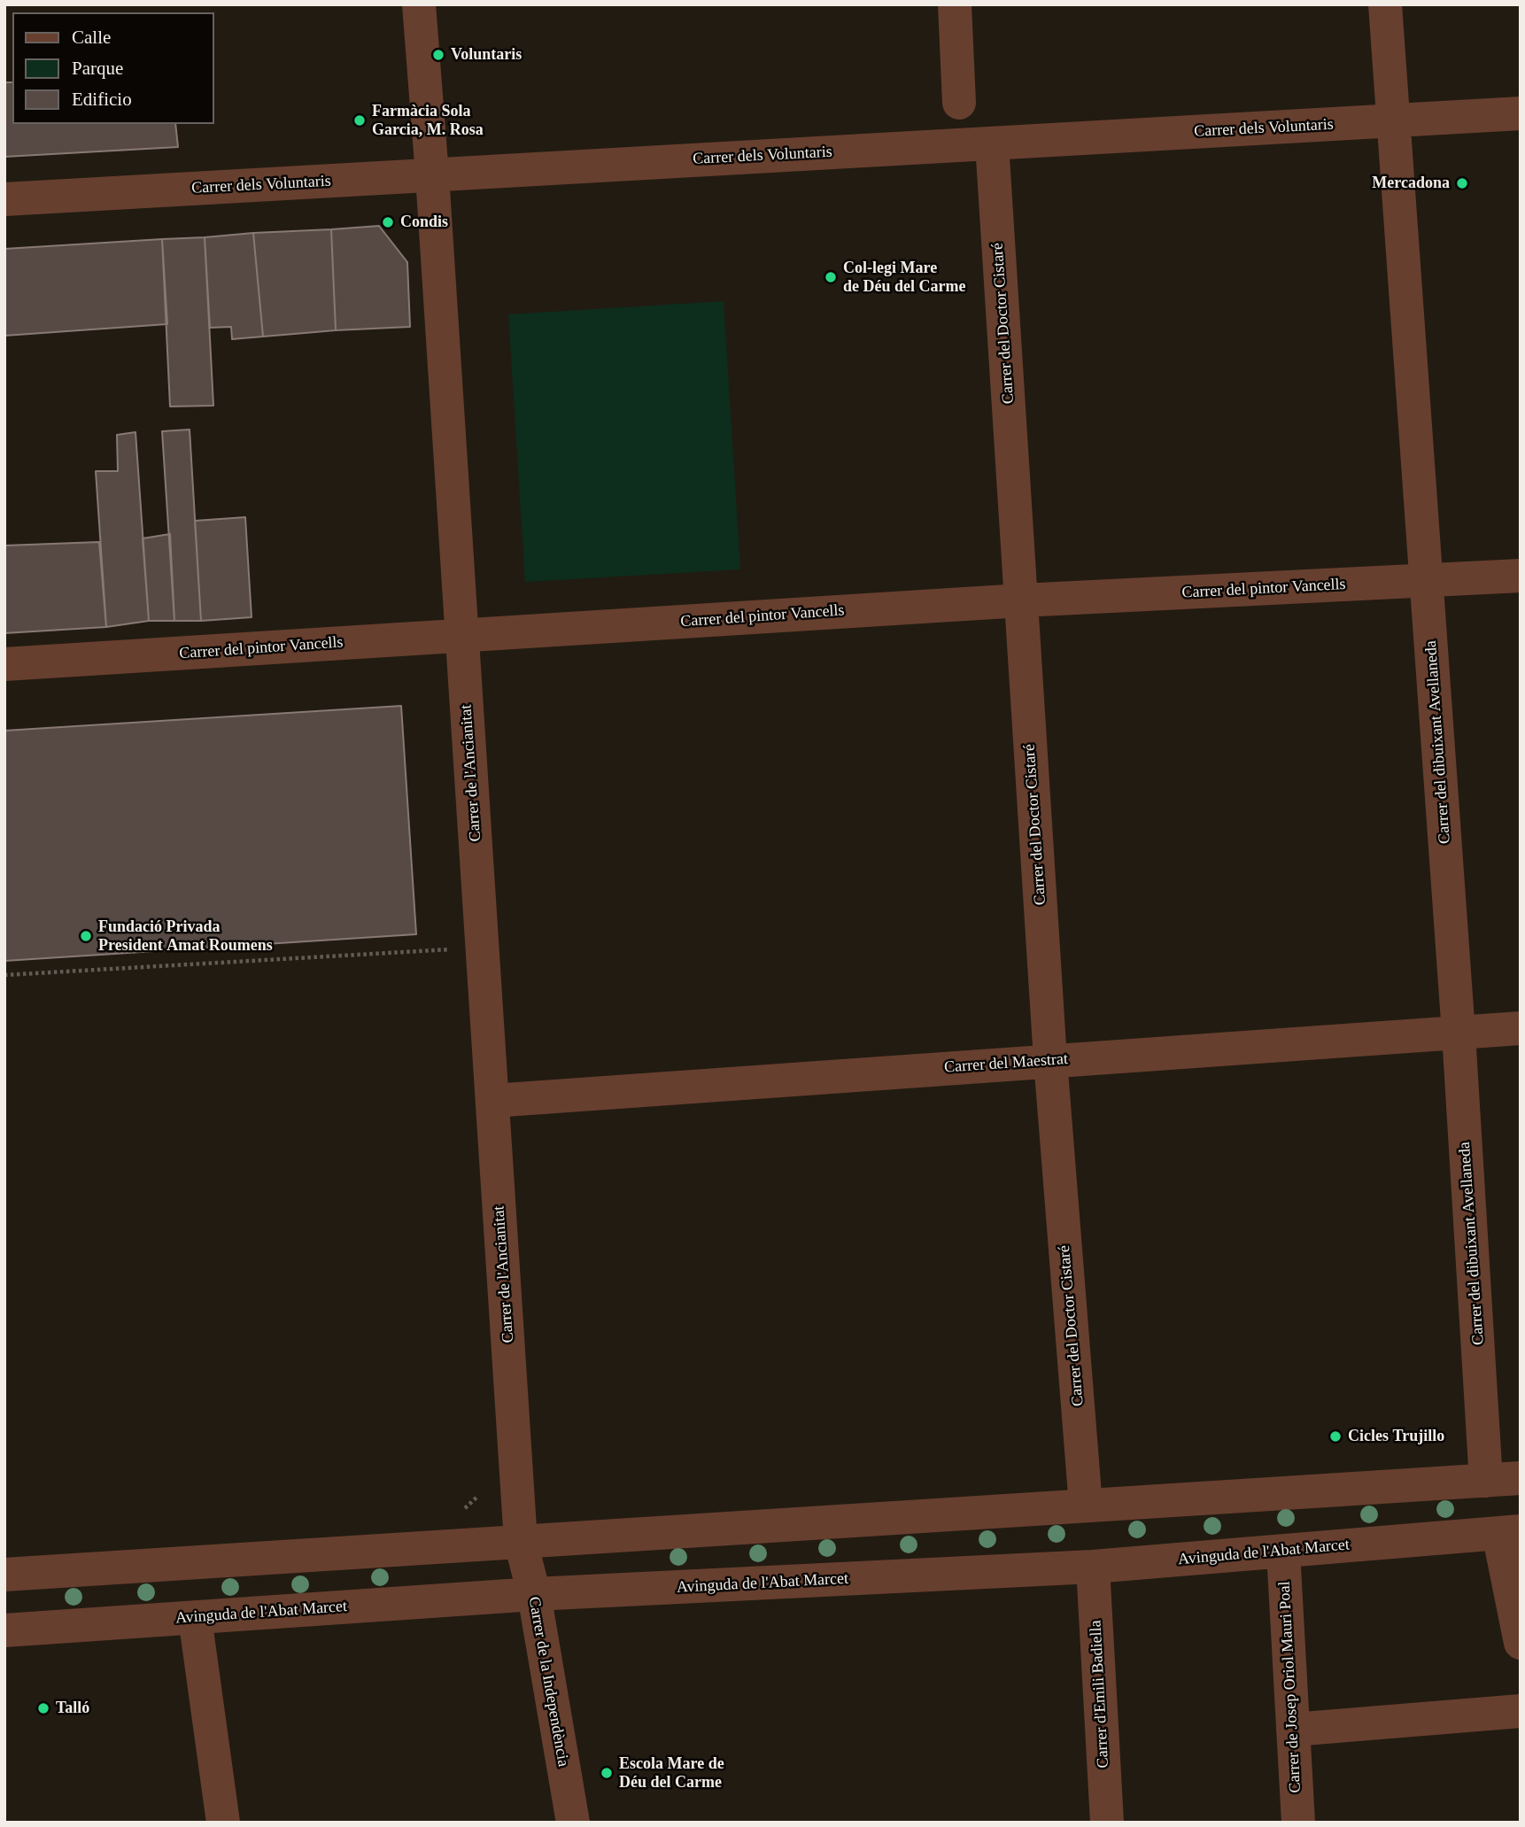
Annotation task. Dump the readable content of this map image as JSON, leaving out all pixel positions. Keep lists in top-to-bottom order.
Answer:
{
  "streets": {
    "street": [
      "Carrer dels Voluntaris",
      "Carrer del Doctor Cistaré",
      "Carrer del pintor Vancells",
      "Carrer del dibuixant Avellaneda",
      "Carrer de l'Ancianitat",
      "Carrer del Maestrat",
      "Avinguda de l'Abat Marcet",
      "Carrer de la Independència",
      "Carrer de Josep Oriol Mauri Poal",
      "Carrer d'Emili Badiella"
    ]
  },
  "crossings": [
    ["Carrer dels Voluntaris", "Carrer del Doctor Cistaré"],
    ["Carrer dels Voluntaris", "Carrer del dibuixant Avellaneda"],
    ["Carrer dels Voluntaris", "Carrer de l'Ancianitat"],
    ["Carrer del Doctor Cistaré", "Carrer del pintor Vancells"],
    ["Carrer del Doctor Cistaré", "Carrer del Maestrat"],
    ["Carrer del pintor Vancells", "Carrer del dibuixant Avellaneda"],
    ["Carrer del pintor Vancells", "Carrer de l'Ancianitat"],
    ["Carrer del dibuixant Avellaneda", "Carrer del Maestrat"],
    ["Carrer de l'Ancianitat", "Carrer del Maestrat"],
    ["Carrer de l'Ancianitat", "Carrer de la Independència"],
    ["Avinguda de l'Abat Marcet", "Carrer de la Independència"],
    ["Avinguda de l'Abat Marcet", "Carrer de Josep Oriol Mauri Poal"],
    ["Avinguda de l'Abat Marcet", "Carrer d'Emili Badiella"]
  ],
  "places": [
    "Voluntaris",
    "Farmàcia Sola Garcia, M. Rosa",
    "Mercadona",
    "Condis",
    "Col-legi Mare de Déu del Carme",
    "Fundació Privada President Amat Roumens",
    "Cicles Trujillo",
    "Talló",
    "Escola Mare de Déu del Carme"
  ],
  "legend": ["Calle", "Parque", "Edificio"]
}
